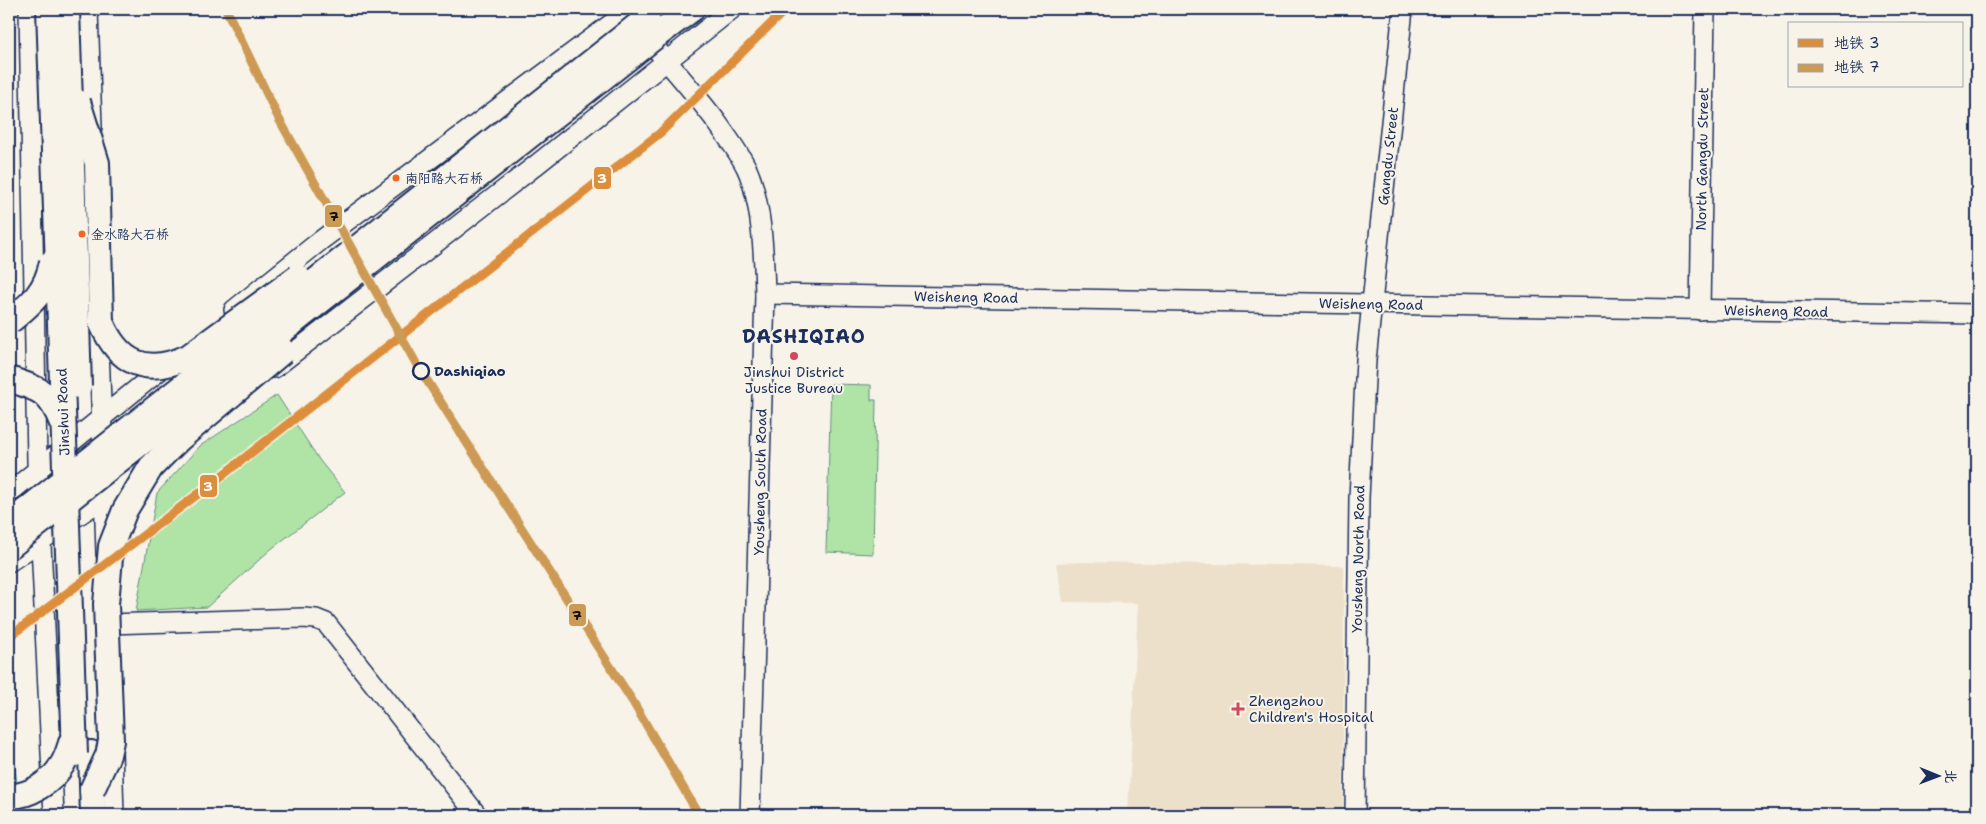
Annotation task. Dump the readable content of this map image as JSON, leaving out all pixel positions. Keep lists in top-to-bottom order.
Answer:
{
  "streets": {
    "main road": ["Jinshui Road"],
    "street": [
      "Gangdu Street",
      "North Gangdu Street",
      "Weisheng Road",
      "Yousheng South Road",
      "Yousheng North Road"
    ]
  },
  "crossings": [
    ["Gangdu Street", "Weisheng Road"],
    ["Gangdu Street", "Yousheng North Road"],
    ["North Gangdu Street", "Weisheng Road"],
    ["Weisheng Road", "Yousheng South Road"],
    ["Weisheng Road", "Yousheng North Road"]
  ],
  "districts": ["DASHIQIAO"],
  "places": {
    "other": [
      "南阳路大石桥",
      "金水路大石桥",
      "Jinshui District Justice Bureau",
      "Dashiqiao"
    ],
    "health": ["Zhengzhou Children's Hospital"]
  },
  "lines": ["metro line 3", "metro line 7"],
  "legend": ["地铁 3", "地铁 7"],
  "north": "right"
}
